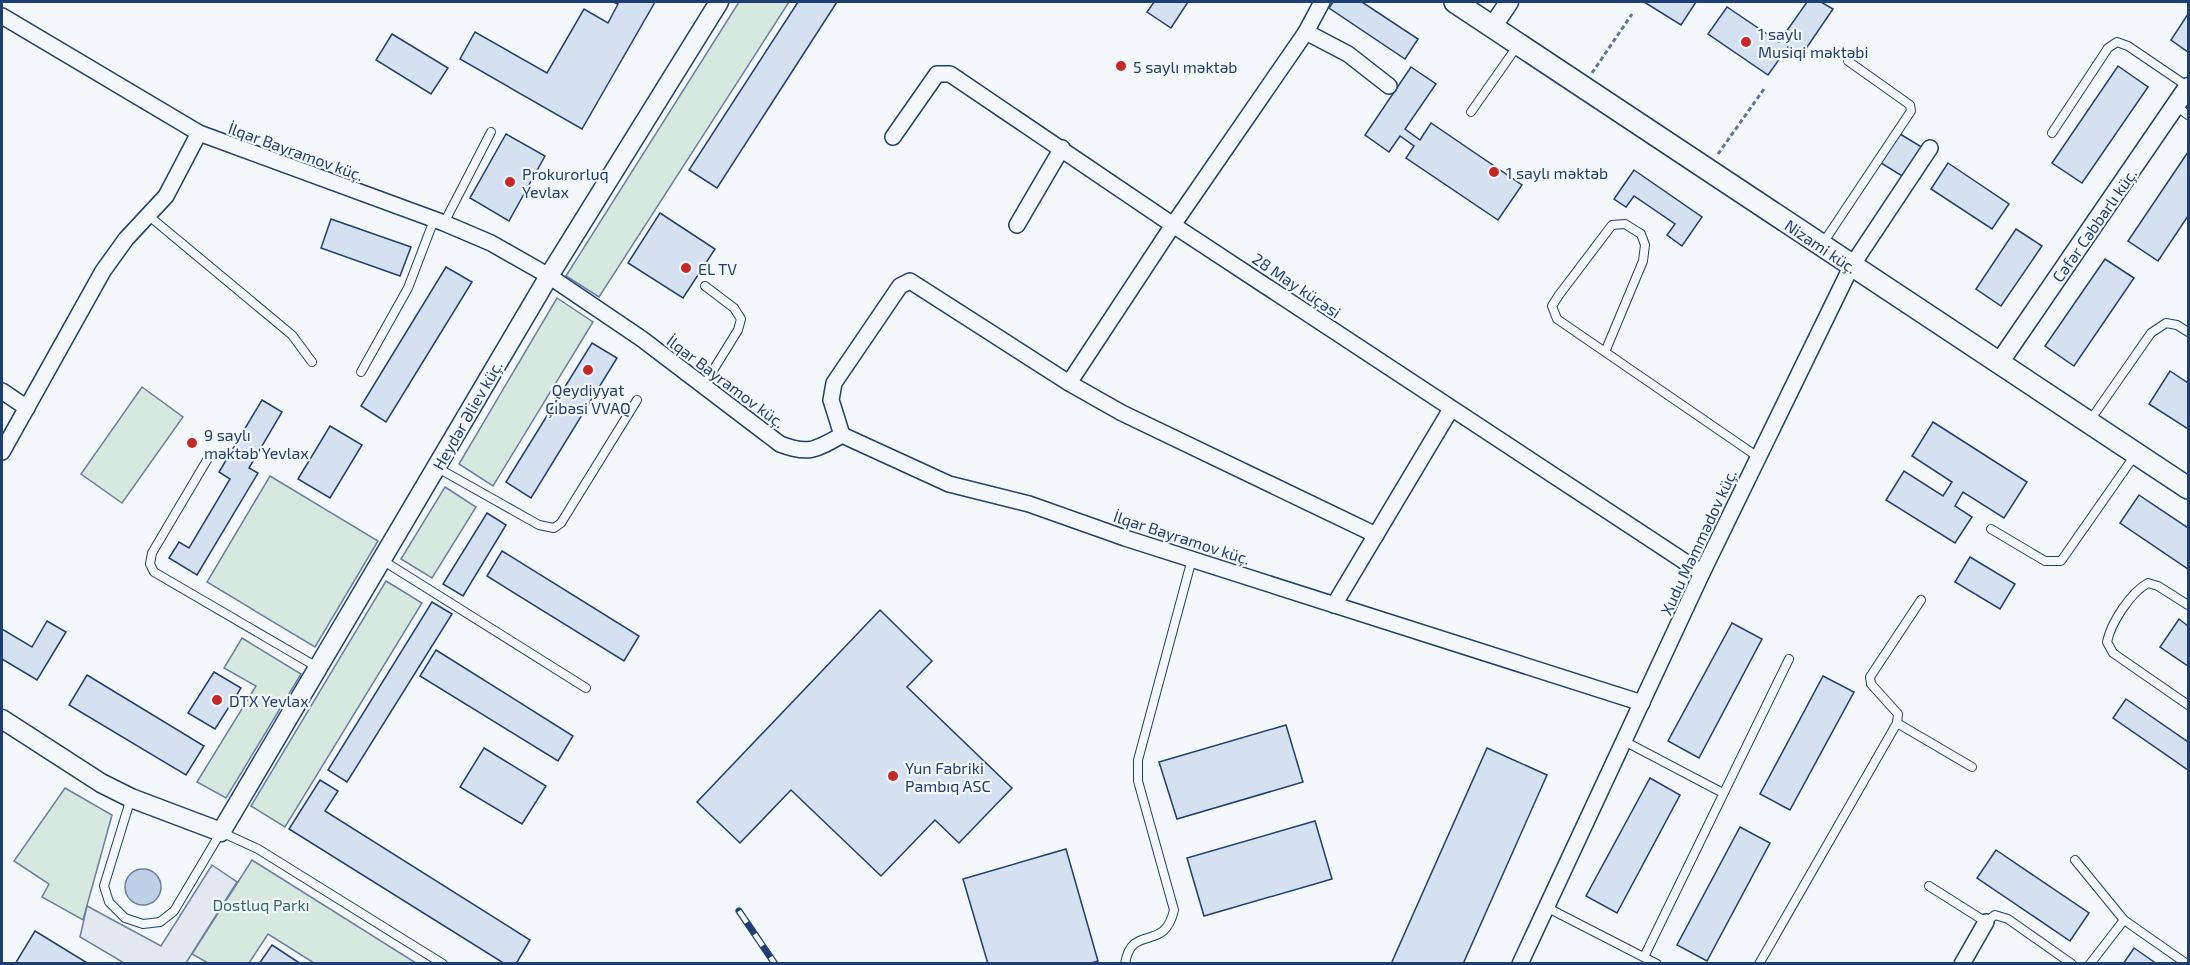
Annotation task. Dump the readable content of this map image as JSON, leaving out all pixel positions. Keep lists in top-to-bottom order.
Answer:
{
  "streets": {
    "main road": ["Nizami küç."],
    "street": [
      "İlqar Bayramov küç.",
      "Cəfər Cəbbarlı küç.",
      "28 May küçəsi",
      "Heydər Əliev küç.",
      "Xudu Məmmədov küç."
    ]
  },
  "crossings": [
    ["İlqar Bayramov küç.", "Heydər Əliev küç."],
    ["İlqar Bayramov küç.", "Xudu Məmmədov küç."],
    ["Cəfər Cəbbarlı küç.", "Nizami küç."],
    ["Nizami küç.", "Xudu Məmmədov küç."],
    ["28 May küçəsi", "Xudu Məmmədov küç."]
  ],
  "parks": ["Dostluq Parkı"],
  "places": [
    "1 saylı Musiqi məktəbi",
    "5 saylı məktəb",
    "1 saylı məktəb",
    "Prokurorluq Yevlax",
    "EL TV",
    "Qeydiyyat Çıbəsi VVAQ",
    "9 saylı məktəb Yevlax",
    "DTX Yevlax",
    "Yun Fabriki Pambıq ASC"
  ]
}
